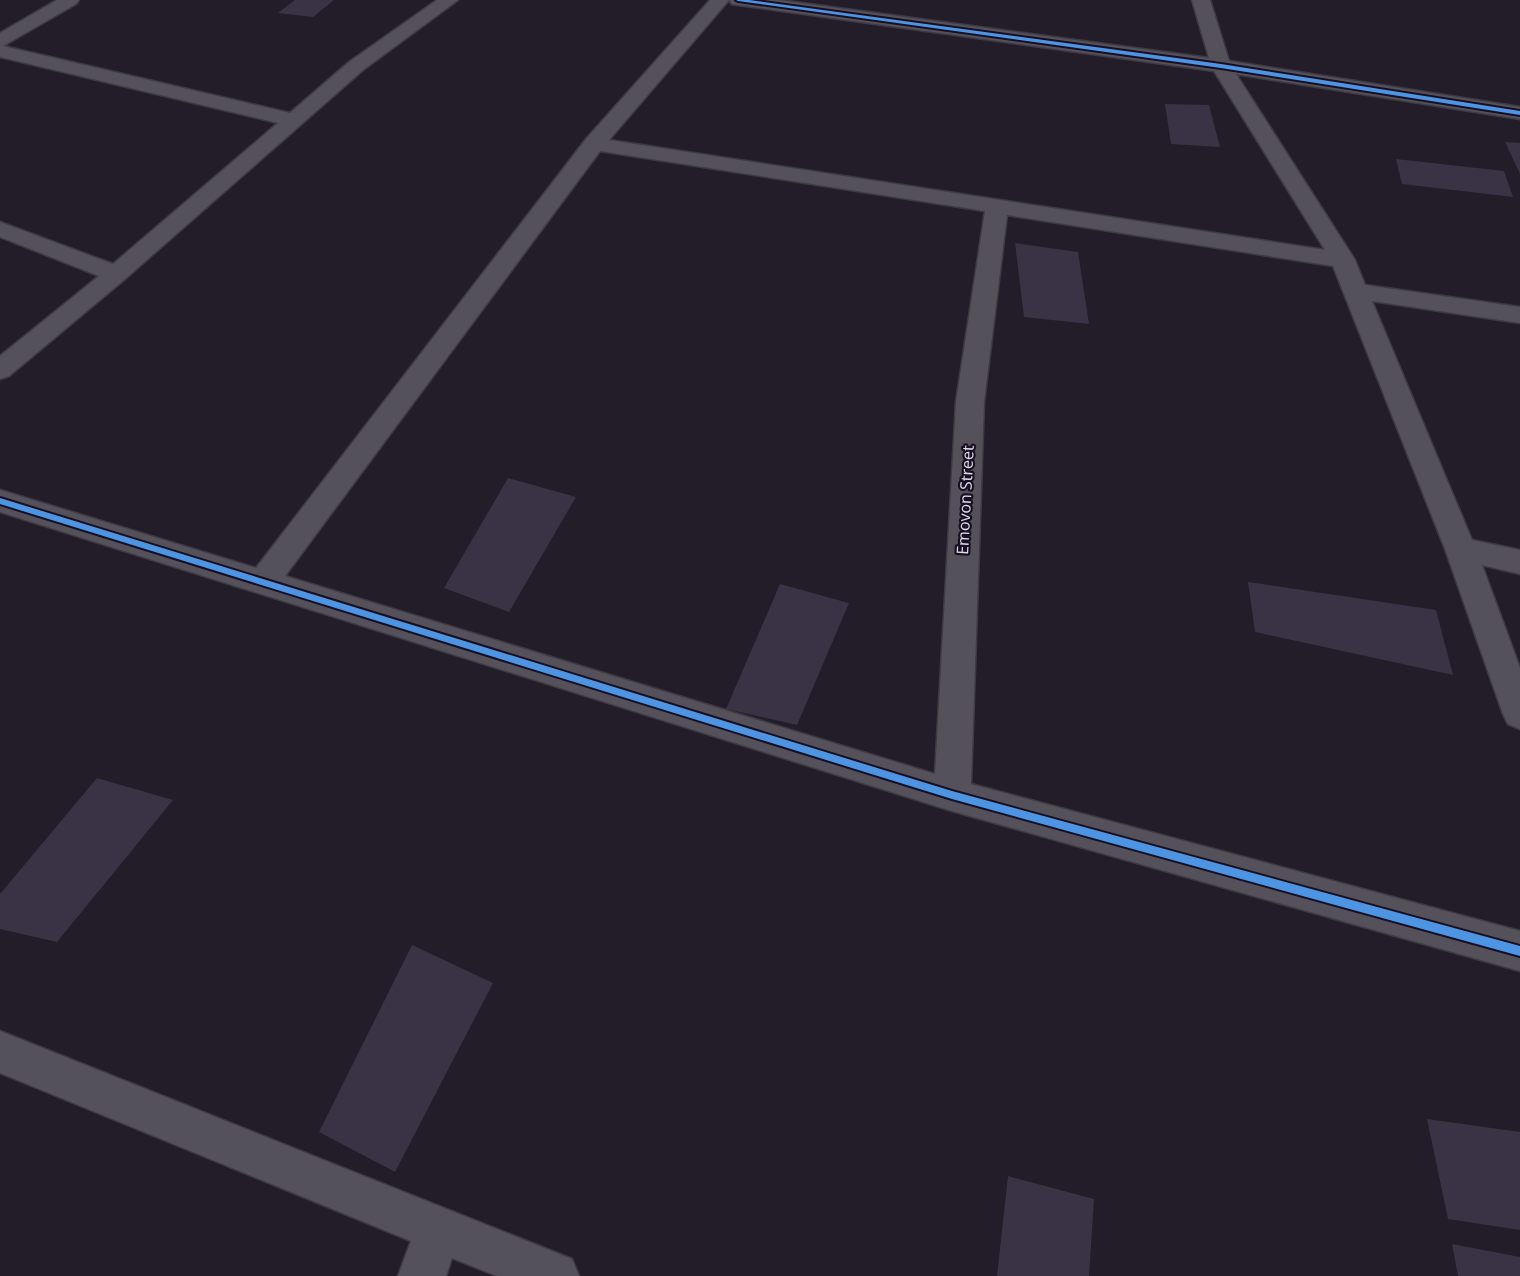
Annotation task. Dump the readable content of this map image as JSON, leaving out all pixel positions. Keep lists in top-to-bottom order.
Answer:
{
  "streets": {
    "street": ["Emovon Street"]
  }
}
